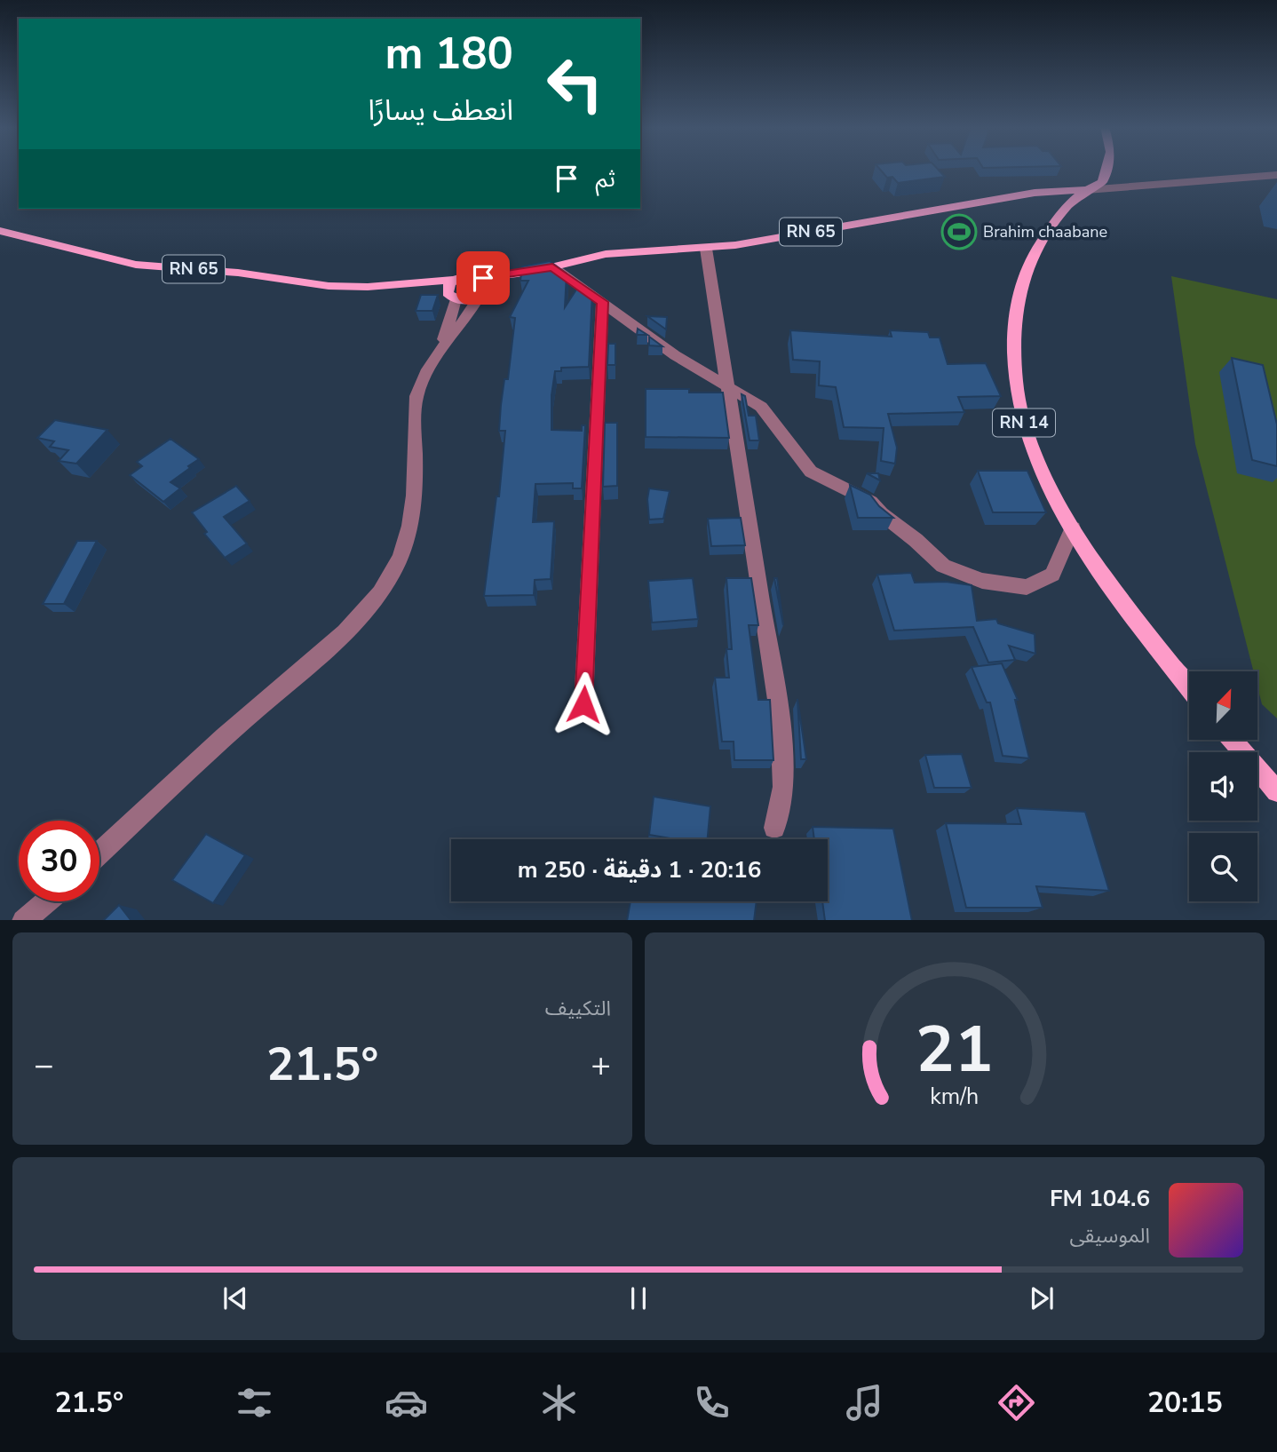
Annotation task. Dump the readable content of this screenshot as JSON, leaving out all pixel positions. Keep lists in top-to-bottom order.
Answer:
{
  "streets": {
    "main road": ["RN 65", "RN 14"]
  },
  "crossings": [
    ["RN 65", "RN 14"]
  ],
  "places": {
    "sports": ["Brahim chaabane"]
  },
  "north": "top right",
  "page": {
    "turn": ["180 m", "انعطف يسارًا"],
    "then": "ثم",
    "limit": "30",
    "trip": "20:16 · 1 دقيقة · 250 m",
    "tile": "التكييف",
    "heat": ["−", "21.5°", "+"],
    "song": ["104.6 FM", "الموسيقى"],
    "tabs": ["20:15", "21.5°"],
    "gauge": ["21", "km/h"]
  }
}
